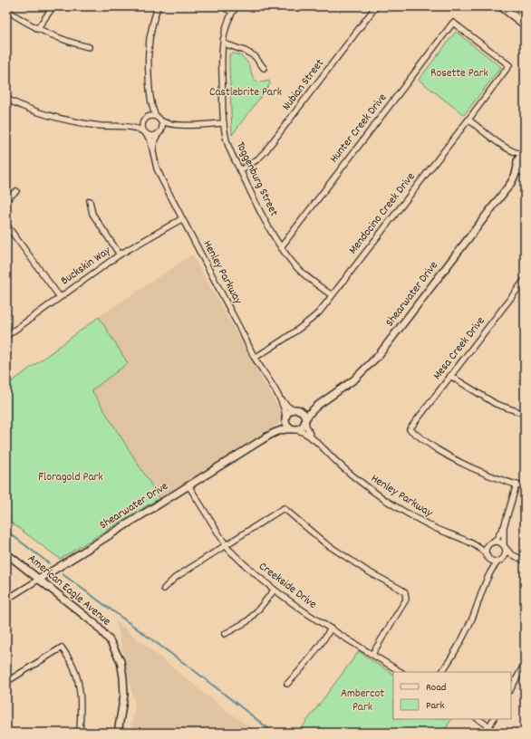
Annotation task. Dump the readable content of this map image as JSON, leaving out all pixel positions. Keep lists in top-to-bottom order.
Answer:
{
  "streets": {
    "street": [
      "Nubian Street",
      "Hunter Creek Drive",
      "Toggenburg Street",
      "Mendocino Creek Drive",
      "Buckskin Way",
      "Henley Parkway",
      "Shearwater Drive",
      "Mesa Creek Drive",
      "Creekside Drive",
      "American Eagle Avenue"
    ]
  },
  "crossings": [
    ["Nubian Street", "Toggenburg Street"],
    ["Hunter Creek Drive", "Toggenburg Street"],
    ["Hunter Creek Drive", "Mendocino Creek Drive"],
    ["Toggenburg Street", "Mendocino Creek Drive"],
    ["Mendocino Creek Drive", "Henley Parkway"],
    ["Buckskin Way", "Henley Parkway"],
    ["Henley Parkway", "Shearwater Drive"],
    ["Shearwater Drive", "Creekside Drive"],
    ["Shearwater Drive", "American Eagle Avenue"]
  ],
  "parks": [
    "Rosette Park",
    "Castlebrite Park",
    "Floragold Park",
    "Ambercot Park"
  ],
  "legend": ["Road", "Park"]
}
